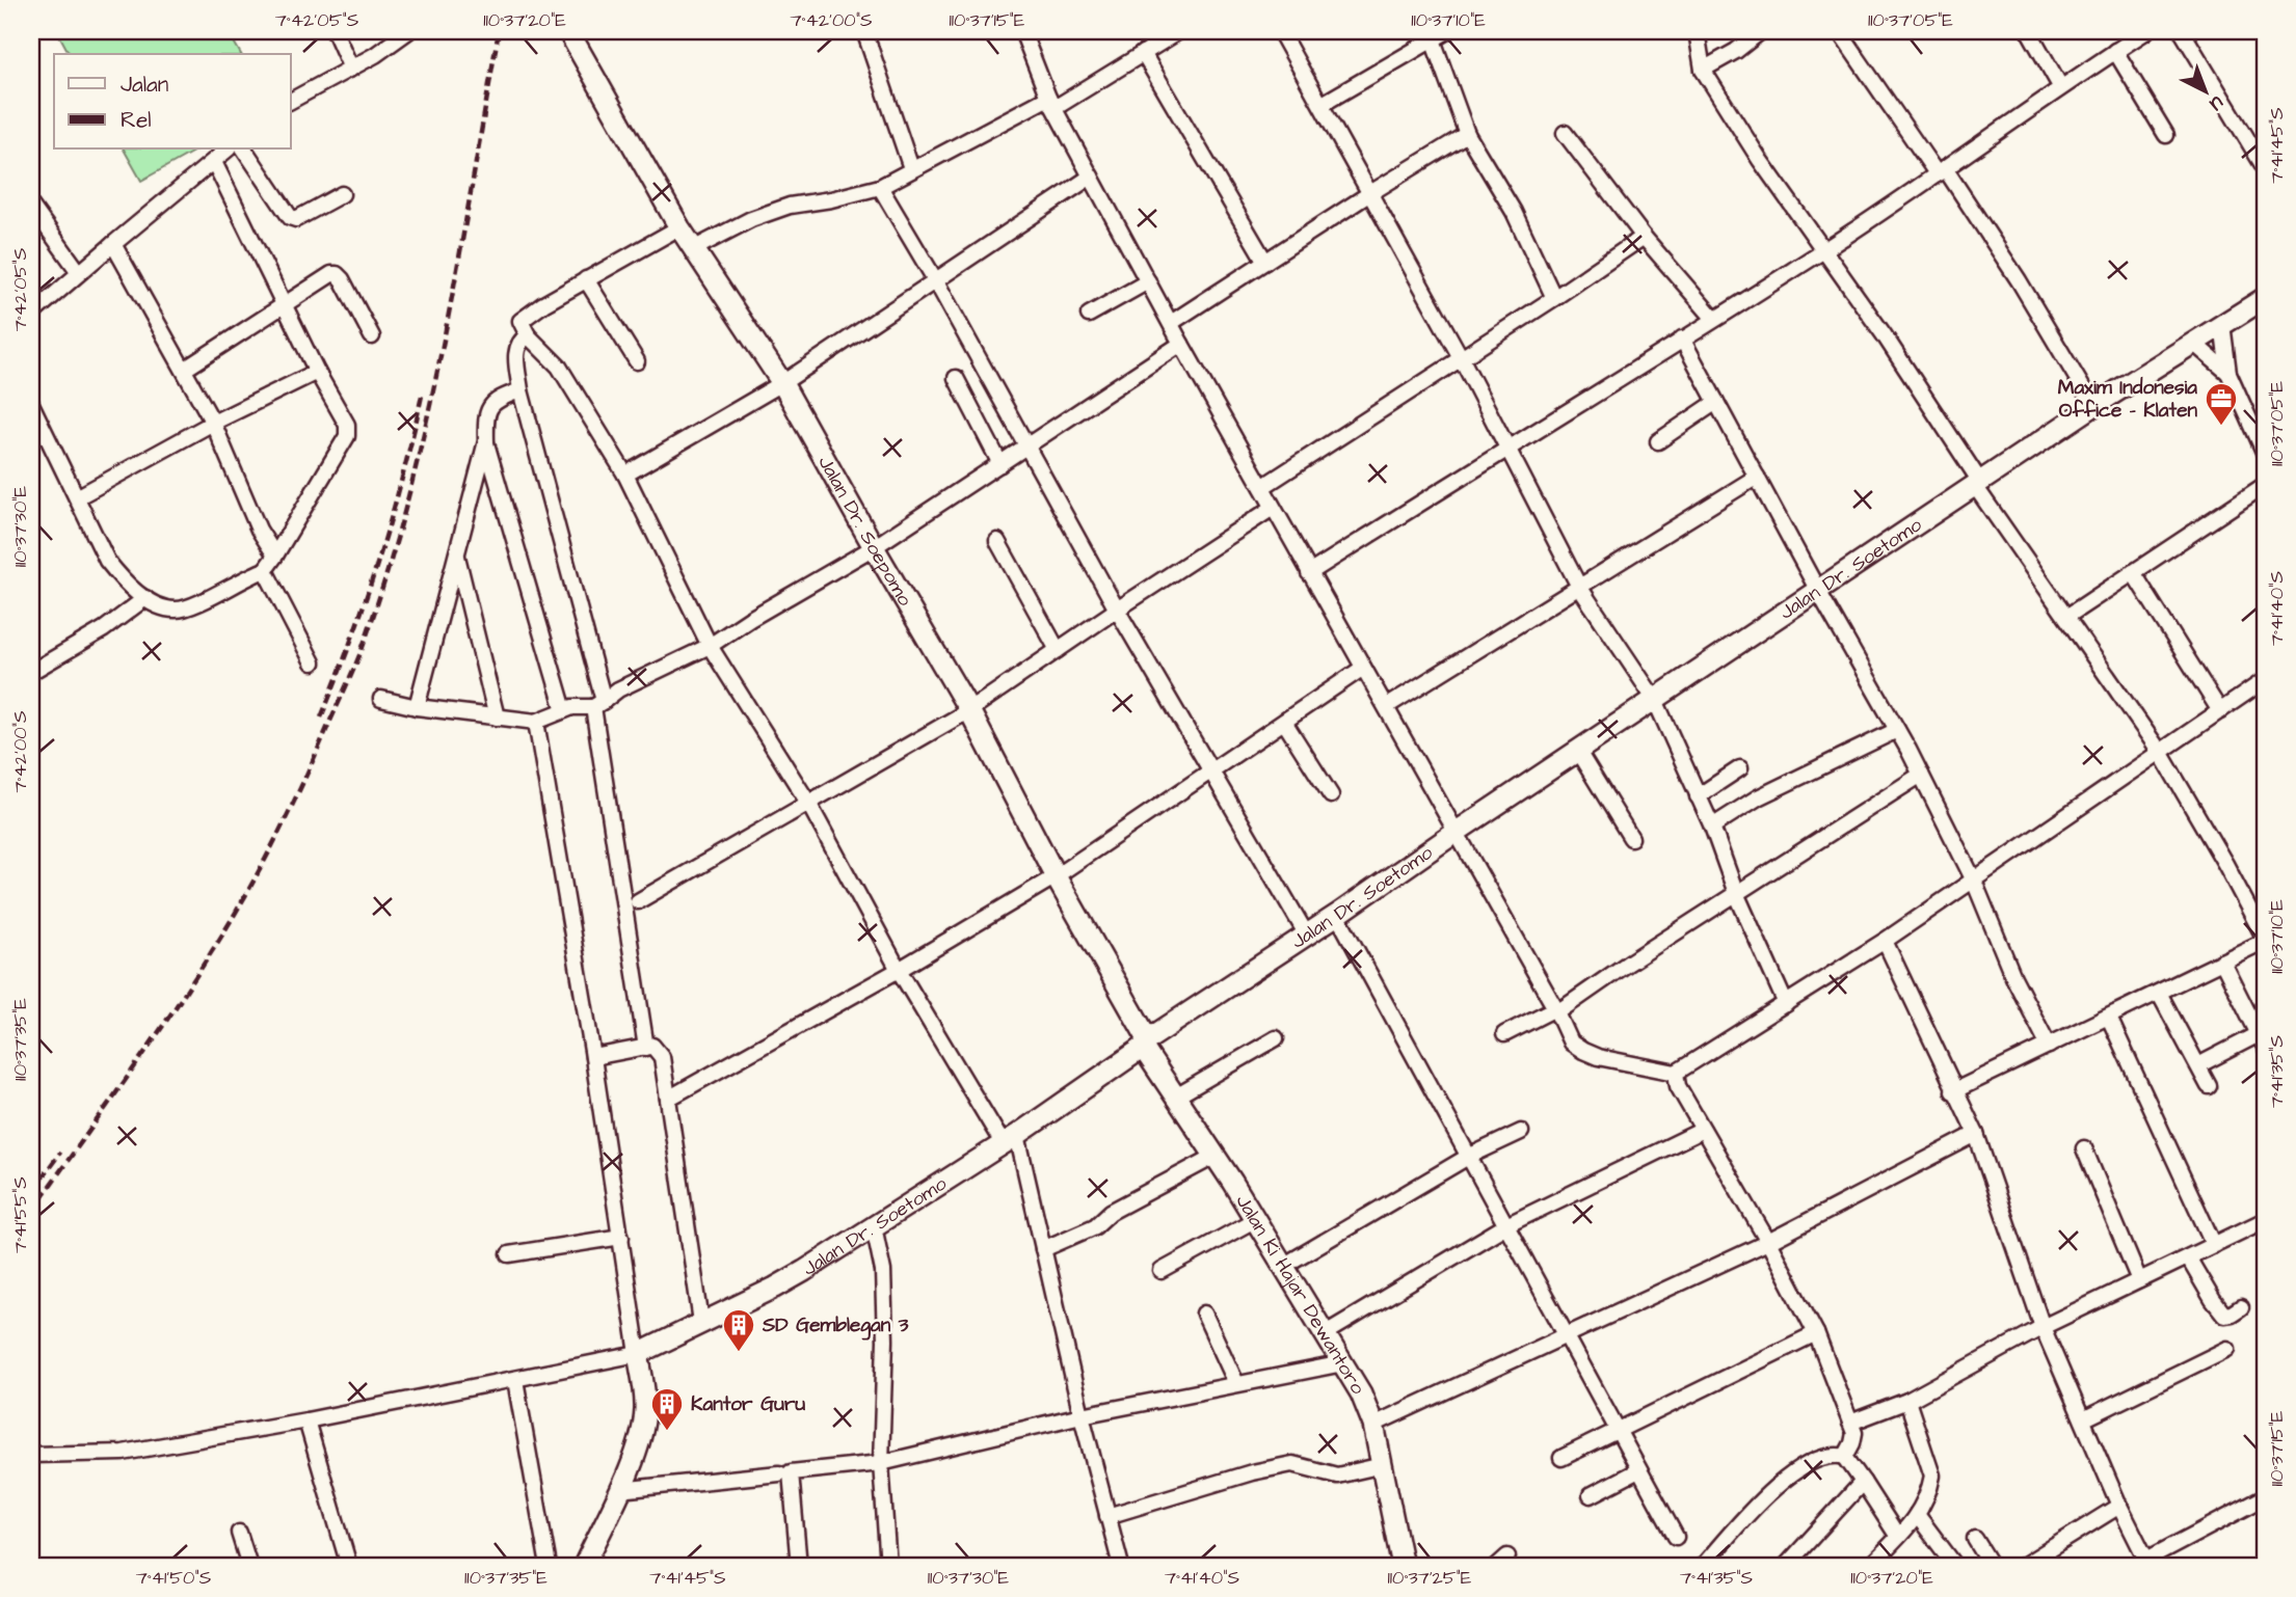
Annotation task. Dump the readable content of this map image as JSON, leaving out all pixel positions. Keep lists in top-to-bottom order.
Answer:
{
  "streets": {
    "street": ["Jalan Dr. Soepomo", "Jalan Dr. Soetomo", "Jalan Ki Hajar Dewantoro"]
  },
  "crossings": [
    ["Jalan Dr. Soepomo", "Jalan Dr. Soetomo"],
    ["Jalan Dr. Soepomo", "Jalan Ki Hajar Dewantoro"],
    ["Jalan Dr. Soetomo", "Jalan Ki Hajar Dewantoro"]
  ],
  "places": {
    "office": ["Maxim Indonesia Office - Klaten"],
    "building": ["SD Gemblegan 3", "Kantor Guru"]
  },
  "legend": ["Jalan", "Rel"],
  "north": "bottom right",
  "coordinates": [
    "7°42'05\"S",
    "110°37'20\"E",
    "7°42'00\"S",
    "110°37'15\"E",
    "110°37'10\"E",
    "110°37'05\"E",
    "7°41'45\"S",
    "110°37'30\"E",
    "7°41'40\"S",
    "110°37'35\"E",
    "7°41'35\"S",
    "7°41'55\"S",
    "7°41'50\"S",
    "110°37'25\"E"
  ]
}
